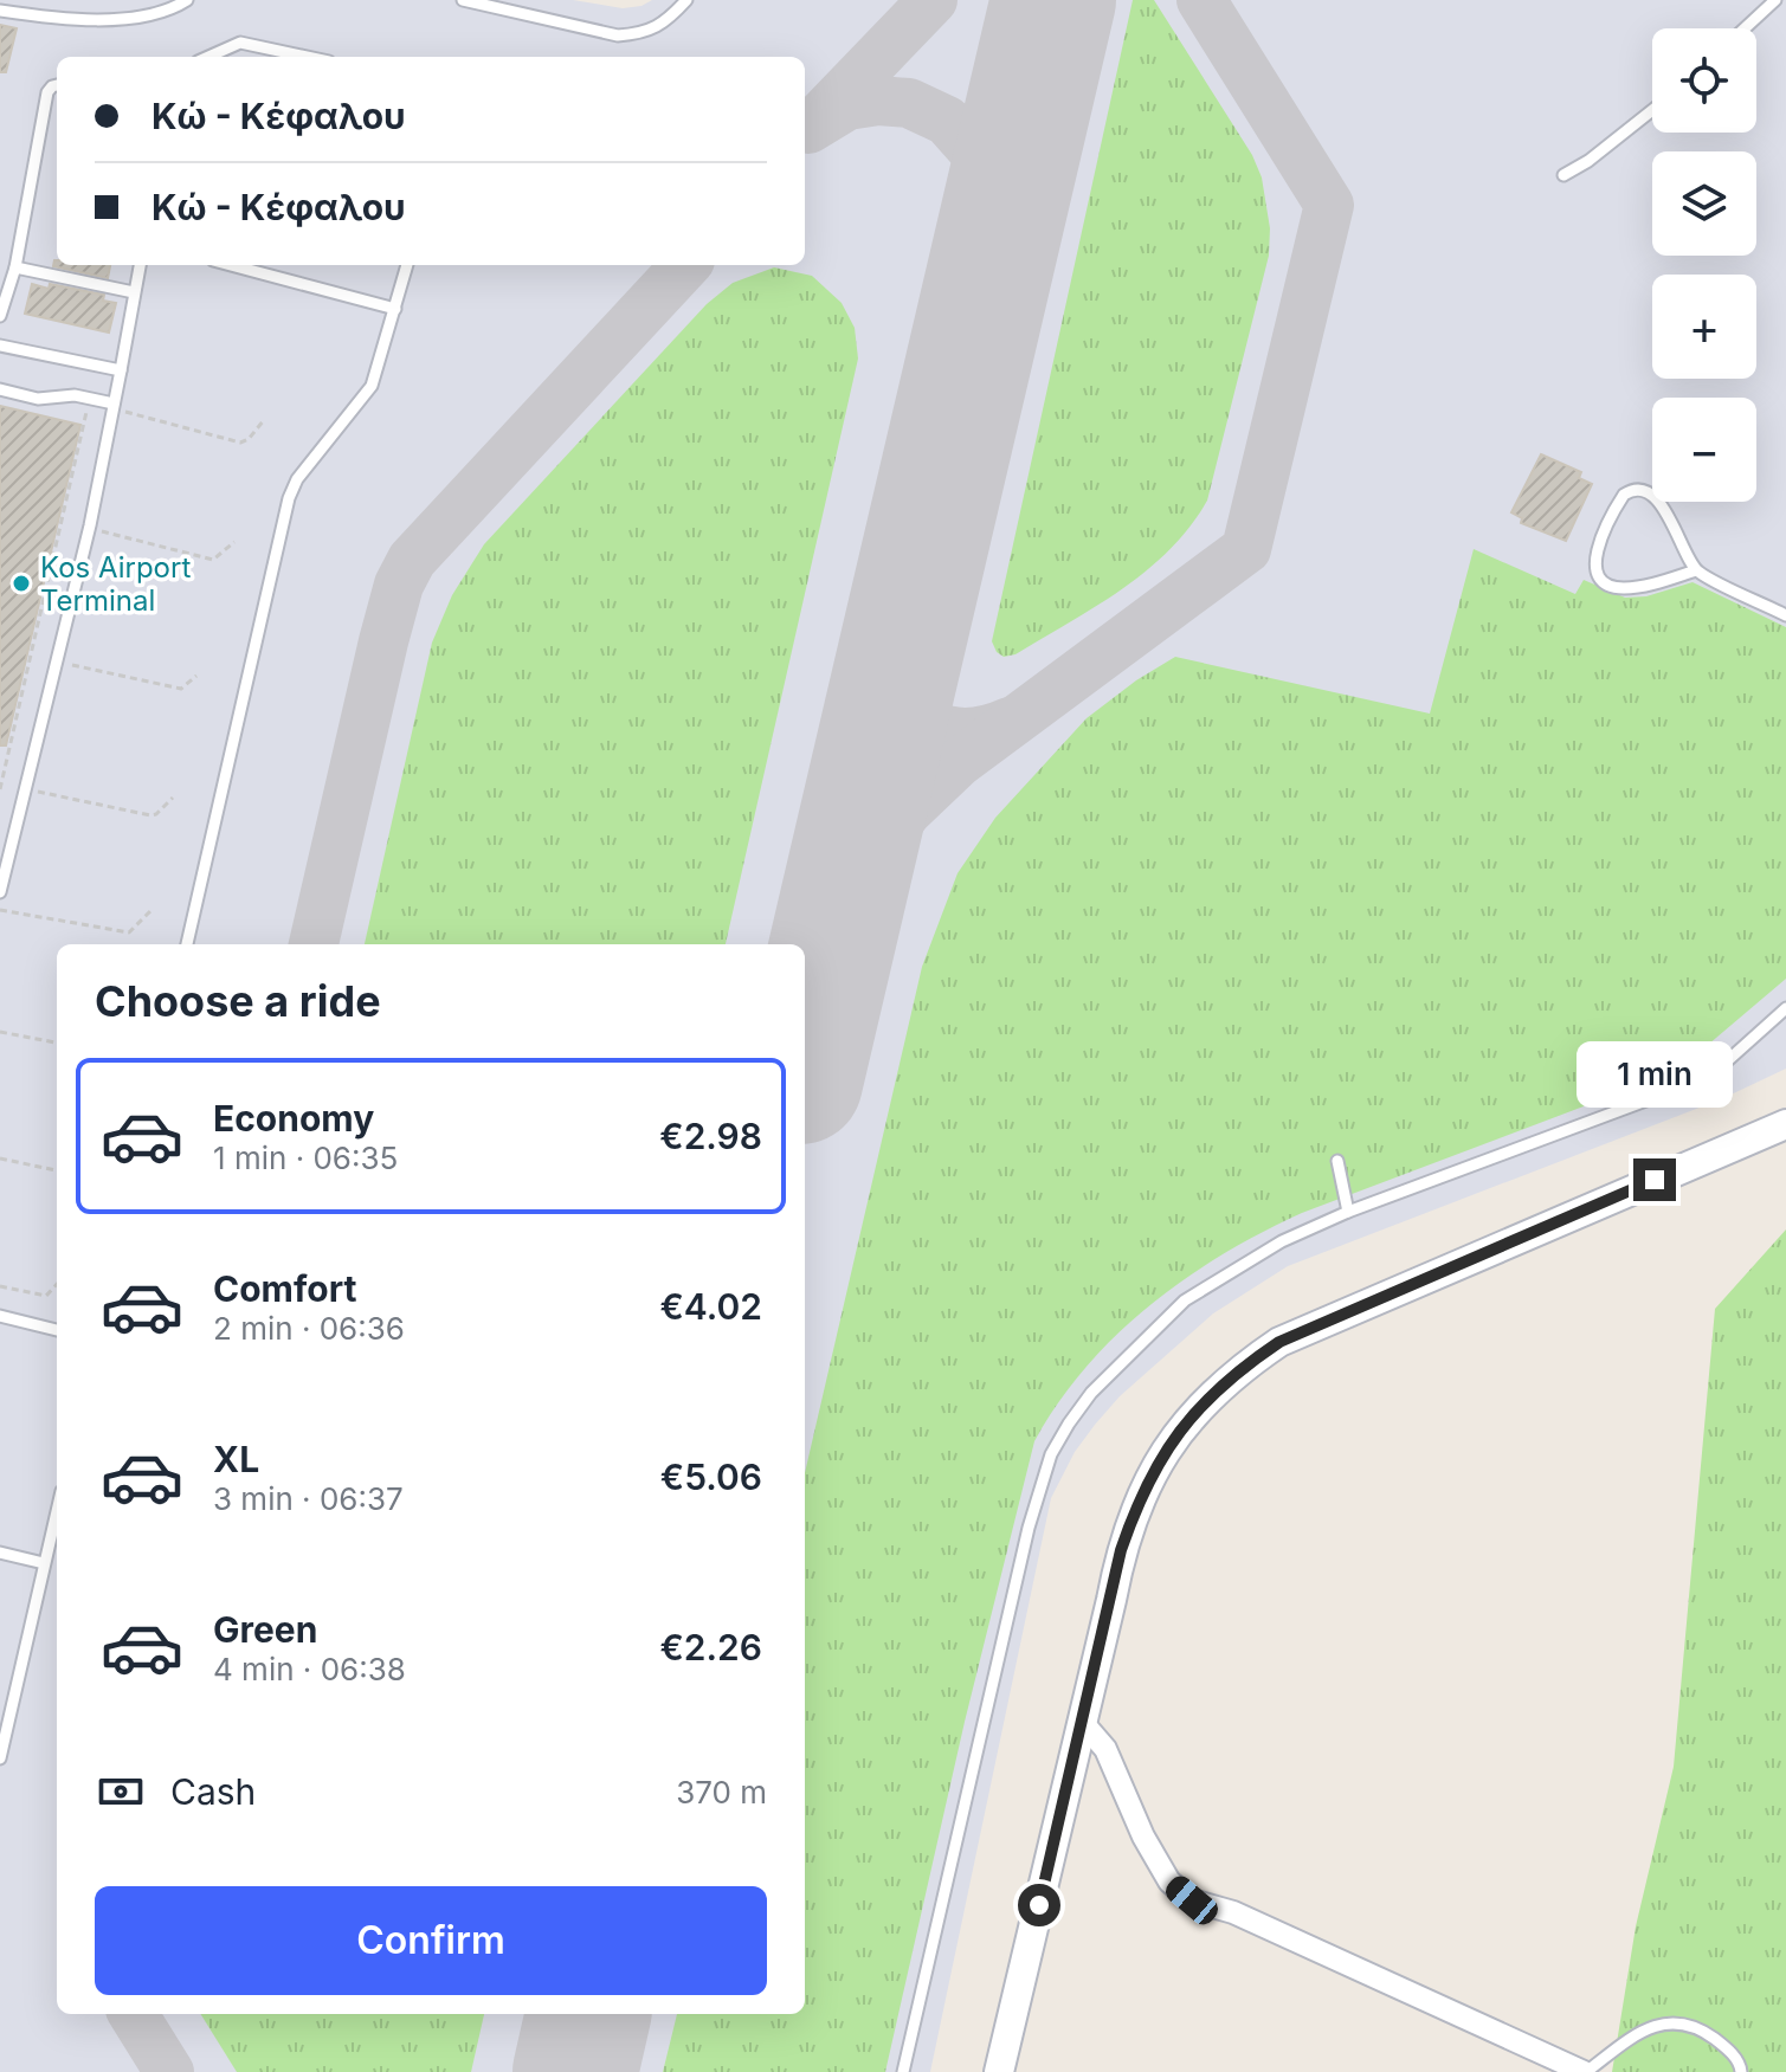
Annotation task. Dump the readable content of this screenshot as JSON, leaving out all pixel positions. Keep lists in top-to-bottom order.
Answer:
{
  "places": ["Kos Airport Terminal"],
  "page": {
    "map_buttons": ["+", "−"],
    "banner": ["Κώ - Κέφαλου", "Κώ - Κέφαλου"],
    "heading": "Choose a ride",
    "bubble": "1 min",
    "list": [
      {
        "name": "Economy",
        "note": "1 min · 06:35",
        "value": "€2.98"
      },
      {
        "name": "Comfort",
        "note": "2 min · 06:36",
        "value": "€4.02"
      },
      {
        "name": "XL",
        "note": "3 min · 06:37",
        "value": "€5.06"
      },
      {
        "name": "Green",
        "note": "4 min · 06:38",
        "value": "€2.26"
      }
    ],
    "pay": ["Cash", "370 m"],
    "buttons": "Confirm"
  }
}
